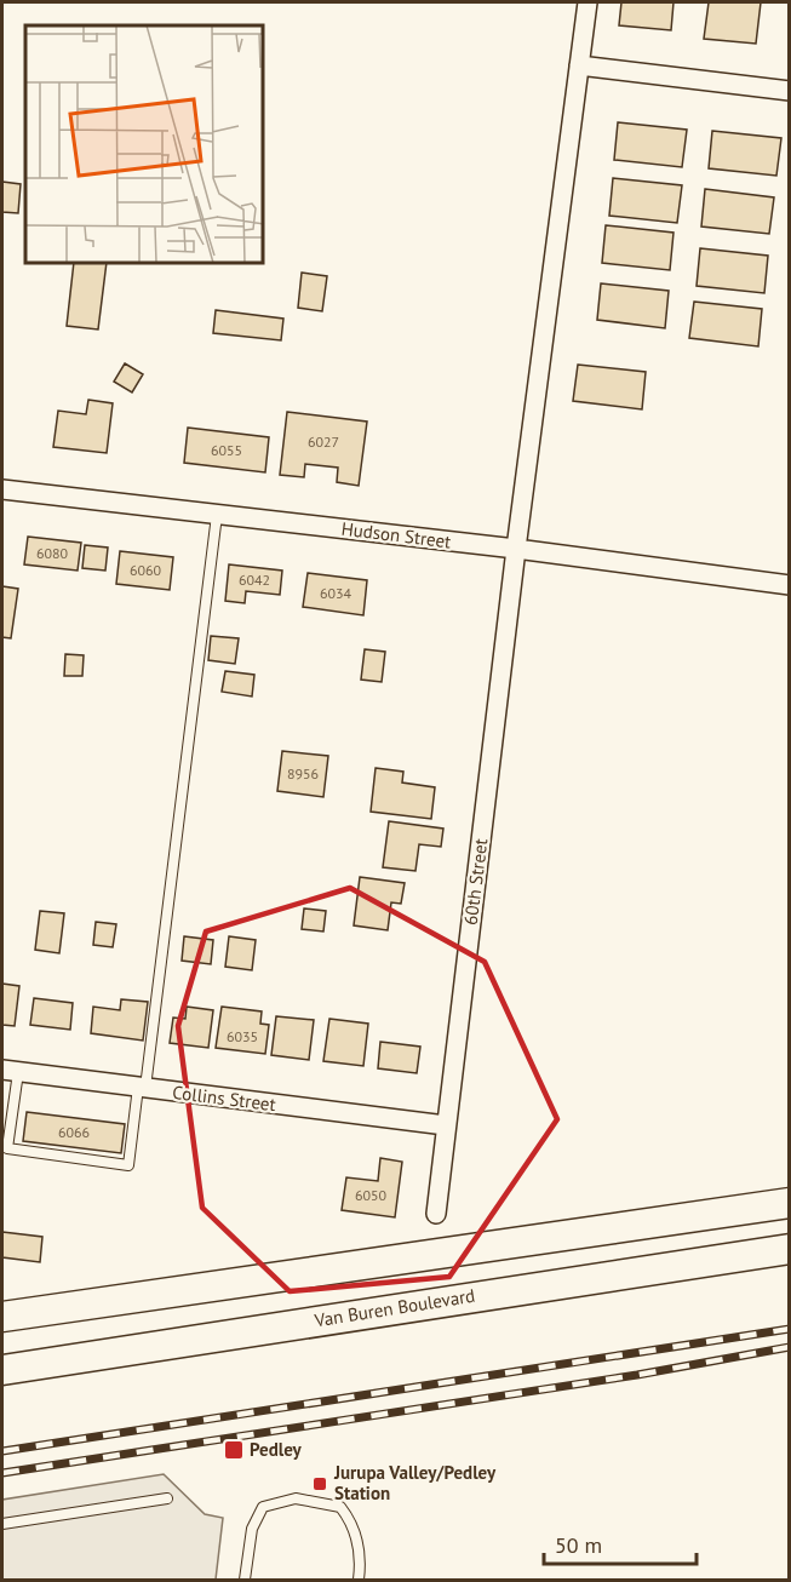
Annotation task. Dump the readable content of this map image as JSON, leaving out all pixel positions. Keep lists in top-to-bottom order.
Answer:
{
  "streets": {
    "main road": ["Van Buren Boulevard"],
    "street": ["Hudson Street", "60th Street", "Collins Street"]
  },
  "crossings": [
    ["Hudson Street", "60th Street"],
    ["60th Street", "Collins Street"]
  ],
  "places": {
    "transit": ["Pedley", "Jurupa Valley/Pedley Station"]
  },
  "house_numbers": [
    "6027",
    "6055",
    "6080",
    "6060",
    "6042",
    "6034",
    "8956",
    "6035",
    "6066",
    "6050"
  ],
  "scale_bar": "50 m"
}
